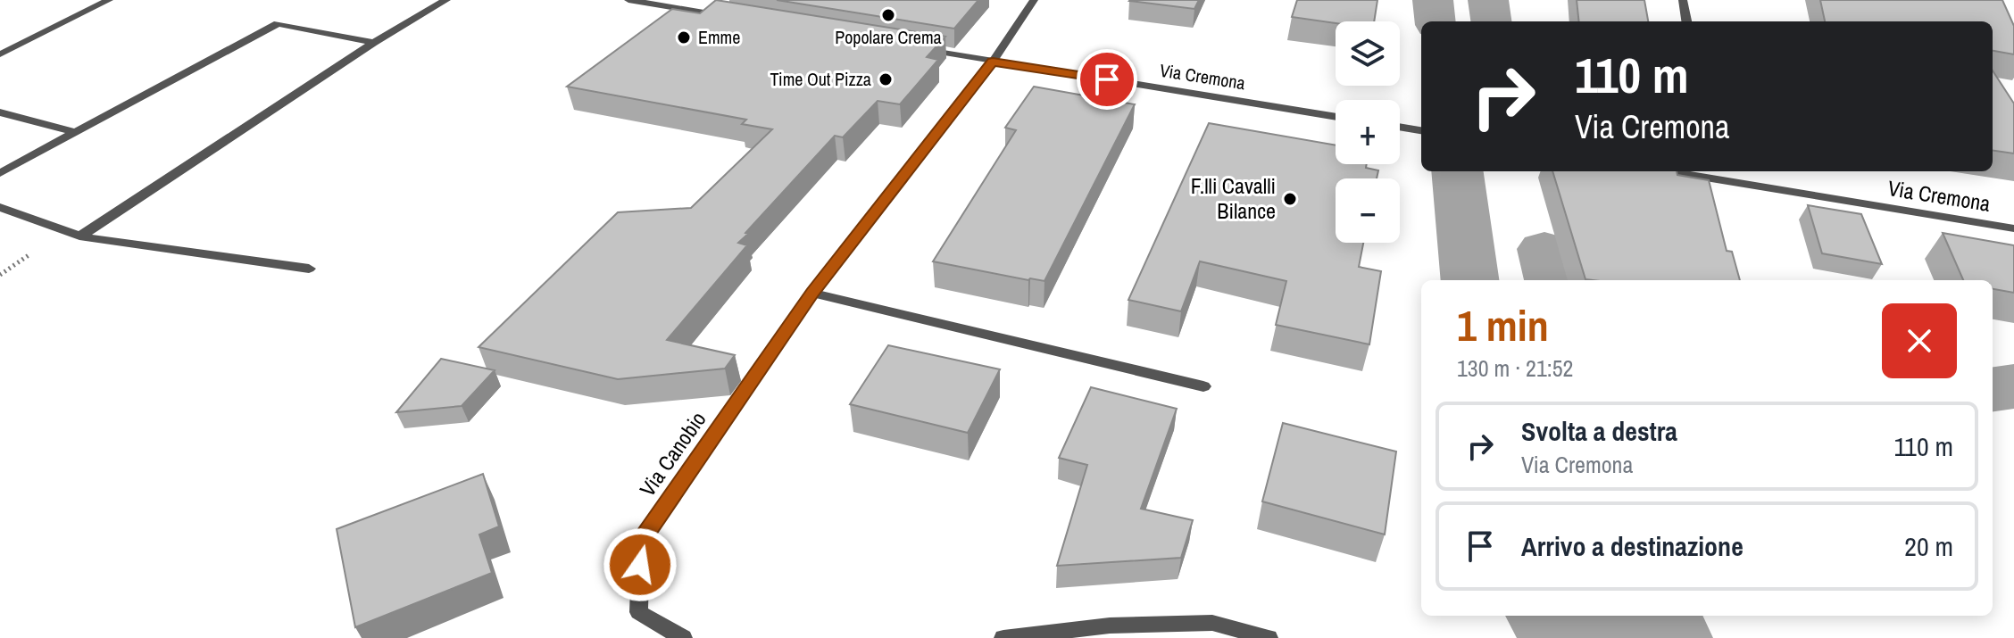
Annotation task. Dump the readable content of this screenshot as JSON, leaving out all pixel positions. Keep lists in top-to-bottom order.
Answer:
{
  "streets": {
    "street": ["Via Cremona", "Via Canobio"]
  },
  "crossings": [
    ["Via Cremona", "Via Canobio"]
  ],
  "places": [
    "Popolare Crema",
    "Emme",
    "Time Out Pizza",
    "F.lli Cavalli Bilance"
  ],
  "page": {
    "map_buttons": ["+", "−"],
    "turn": ["110 m", "Via Cremona"],
    "heading": ["1 min", "130 m · 21:52"],
    "list": [
      {
        "name": "Svolta a destra",
        "note": "Via Cremona",
        "value": "110 m"
      },
      {
        "name": "Arrivo a destinazione",
        "value": "20 m"
      }
    ]
  }
}
